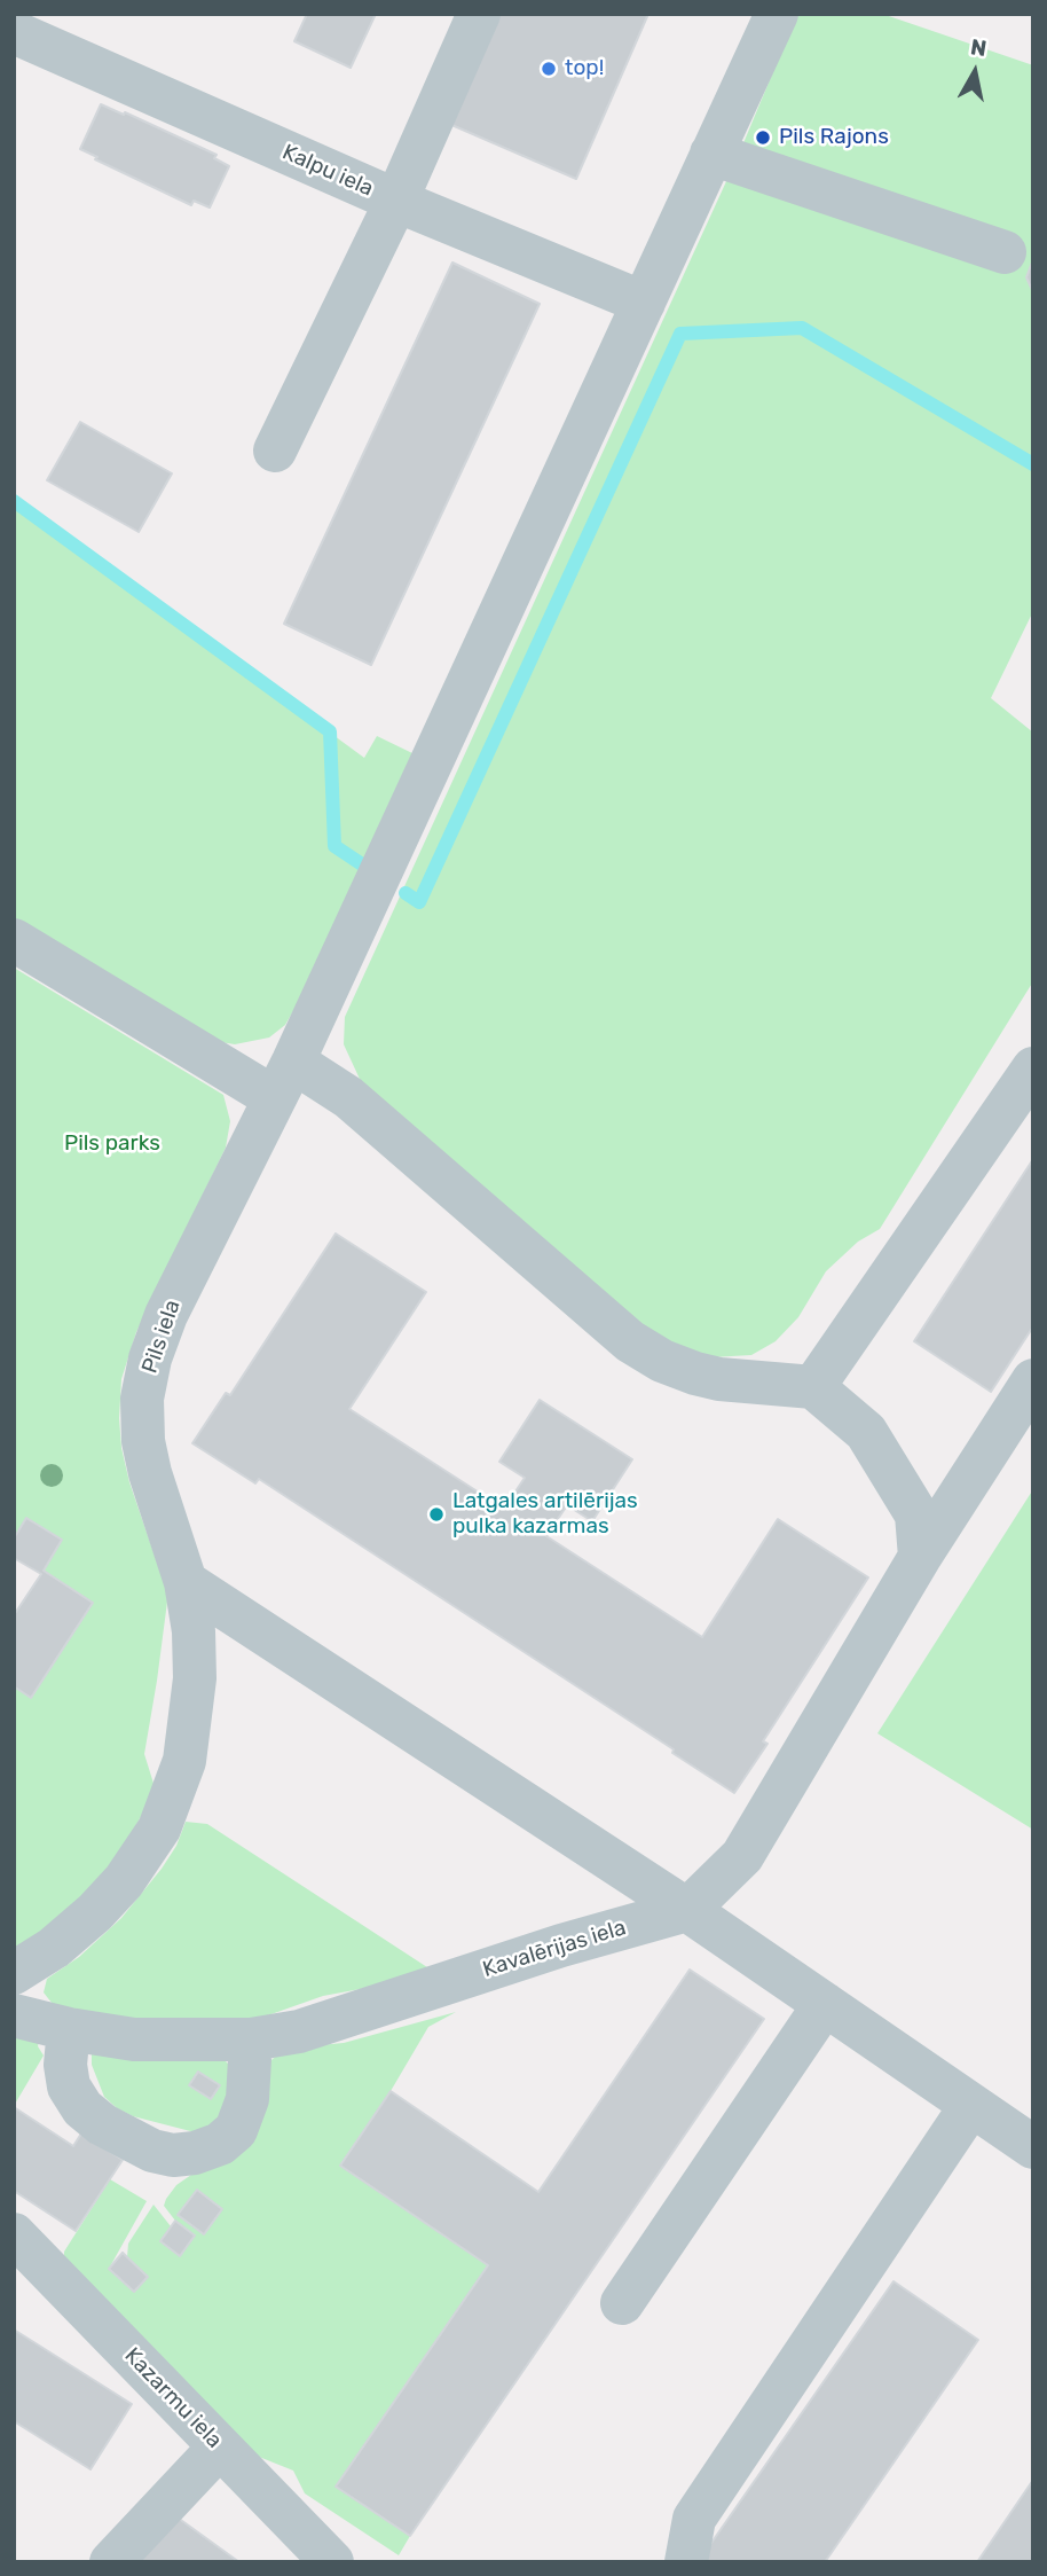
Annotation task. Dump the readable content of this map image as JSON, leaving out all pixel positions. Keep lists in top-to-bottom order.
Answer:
{
  "streets": {
    "street": [
      "Kalpu iela",
      "Pils iela",
      "Kavalērijas iela",
      "Kazarmu iela"
    ]
  },
  "crossings": [
    ["Kalpu iela", "Pils iela"]
  ],
  "parks": ["Pils parks"],
  "places": ["top!", "Pils Rajons", "Latgales artilērijas pulka kazarmas"],
  "north": "top"
}
